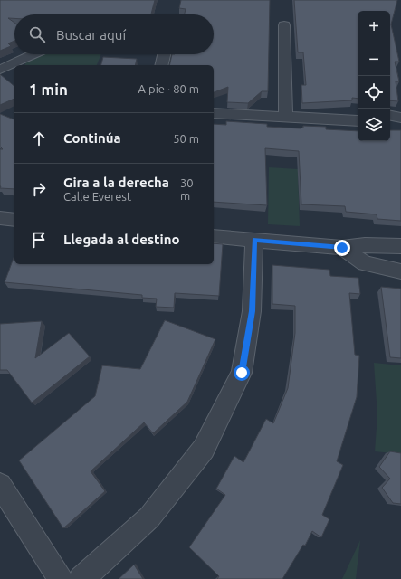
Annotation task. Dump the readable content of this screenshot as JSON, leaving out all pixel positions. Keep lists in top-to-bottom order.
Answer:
{
  "page": {
    "map_buttons": ["+", "−"],
    "search": "Buscar aquí",
    "heading": ["1 min", "A pie · 80 m"],
    "list": [
      ["Continúa", "50 m"],
      ["Gira a la derecha", "Calle Everest", "30 m"],
      "Llegada al destino"
    ]
  }
}
